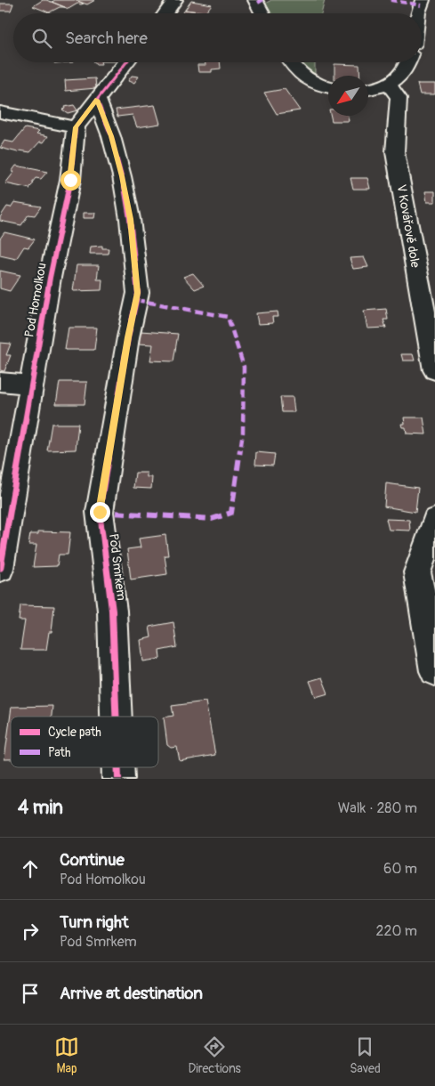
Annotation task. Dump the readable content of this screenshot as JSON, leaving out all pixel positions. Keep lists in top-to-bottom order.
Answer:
{
  "streets": {
    "street": ["V Kovářově dole", "Pod Homolkou", "Pod Smrkem"]
  },
  "legend": ["Cycle path", "Path"],
  "north": "bottom left",
  "page": {
    "search": "Search here",
    "heading": ["4 min", "Walk · 280 m"],
    "list": [
      ["Continue", "Pod Homolkou", "60 m"],
      ["Turn right", "Pod Smrkem", "220 m"],
      "Arrive at destination"
    ],
    "nav": ["Map", "Directions", "Saved"]
  }
}
